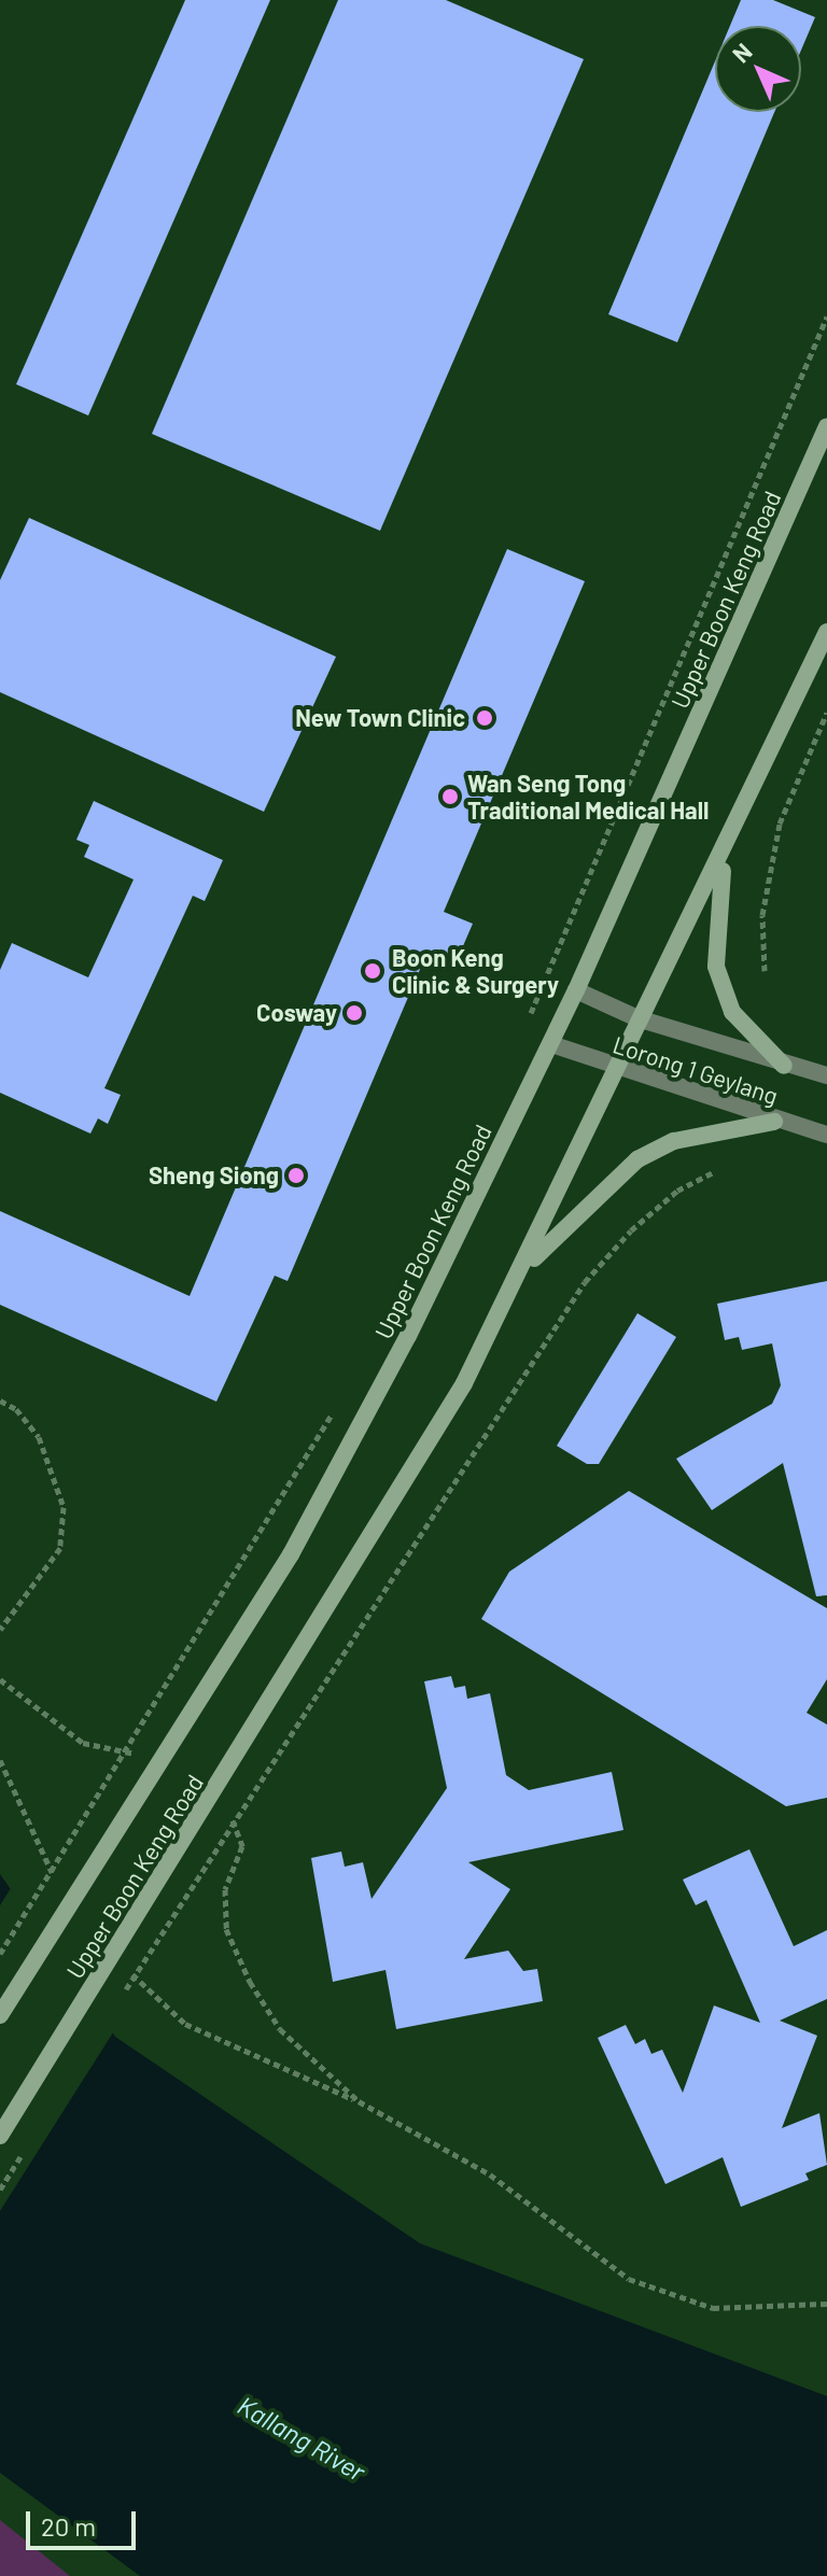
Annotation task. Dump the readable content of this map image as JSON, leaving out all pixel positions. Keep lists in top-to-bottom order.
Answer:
{
  "streets": {
    "main road": ["Upper Boon Keng Road"],
    "street": ["Lorong 1 Geylang"]
  },
  "crossings": [
    ["Upper Boon Keng Road", "Lorong 1 Geylang"]
  ],
  "water": ["Kallang River"],
  "places": [
    "New Town Clinic",
    "Wan Seng Tong Traditional Medical Hall",
    "Boon Keng Clinic & Surgery",
    "Cosway",
    "Sheng Siong"
  ],
  "scale_bar": "20 m",
  "north": "top left"
}
